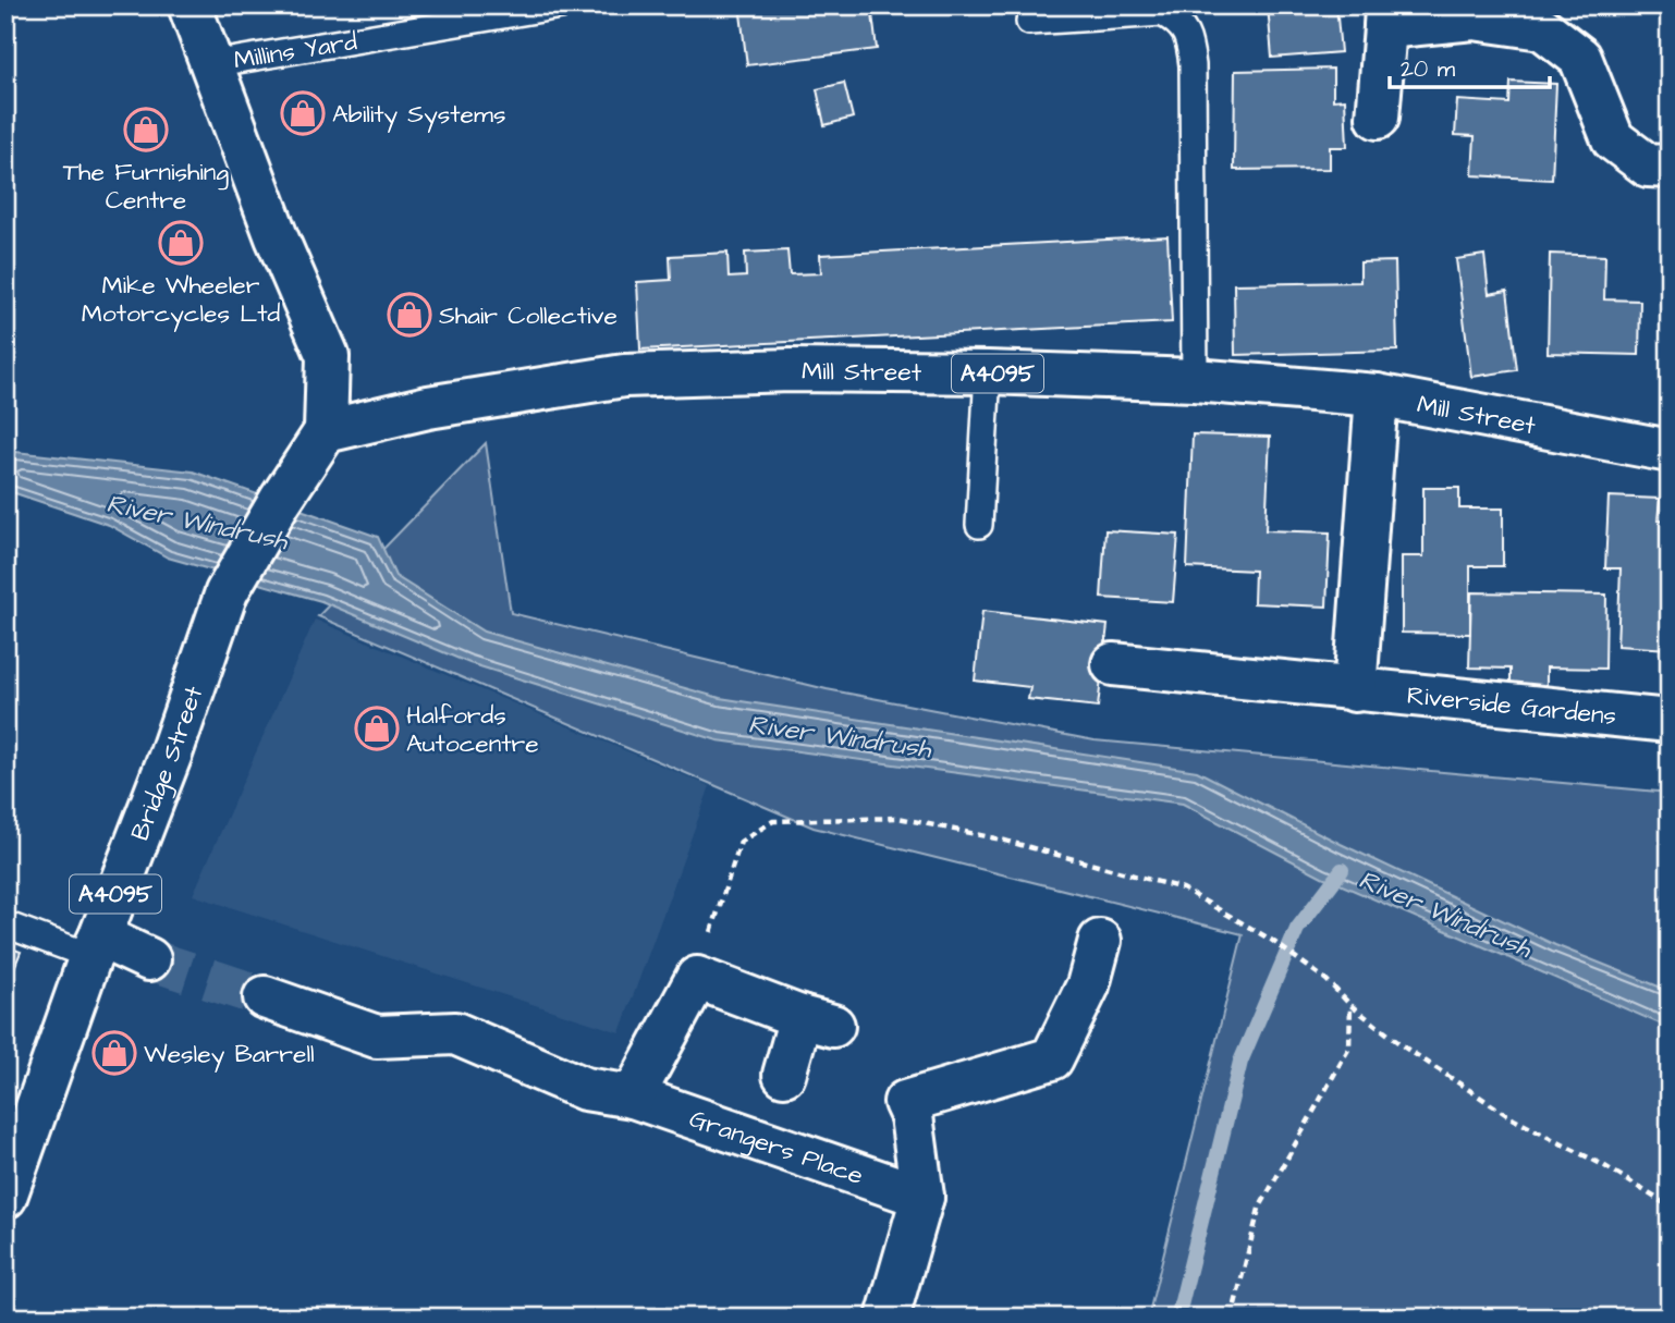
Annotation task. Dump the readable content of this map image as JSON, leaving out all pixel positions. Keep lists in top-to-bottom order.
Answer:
{
  "streets": {
    "street": [
      "Mill Street",
      "A4095",
      "Riverside Gardens",
      "Bridge Street",
      "Grangers Place"
    ],
    "lane": ["Millins Yard"]
  },
  "crossings": [
    ["Mill Street", "Bridge Street"]
  ],
  "water": ["River Windrush"],
  "places": {
    "shop": [
      "Ability Systems",
      "The Furnishing Centre",
      "Mike Wheeler Motorcycles Ltd",
      "Shair Collective",
      "Halfords Autocentre",
      "Wesley Barrell"
    ]
  },
  "scale_bar": "20 m"
}
